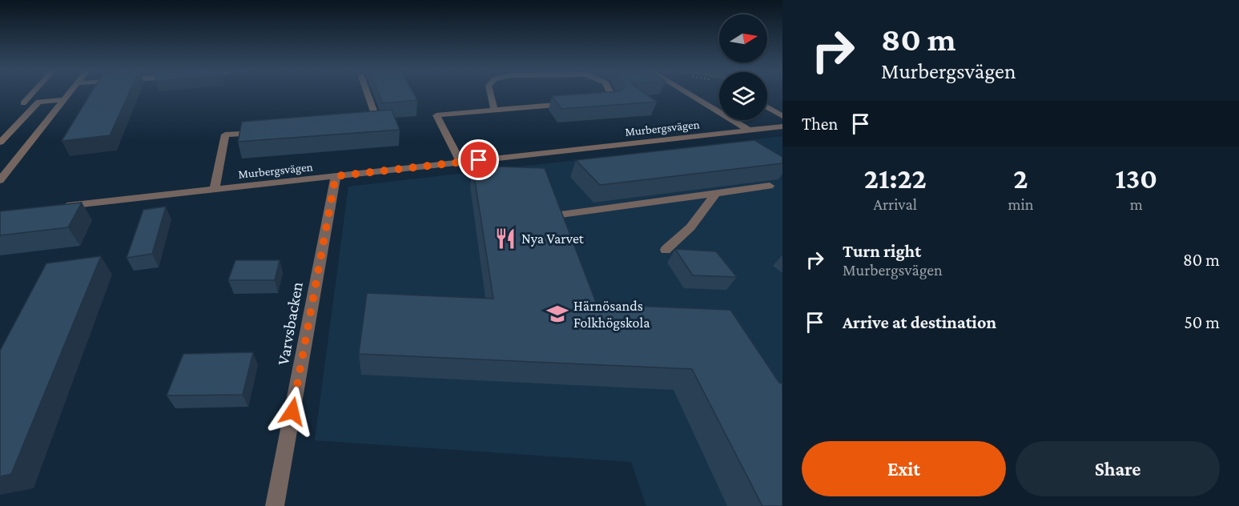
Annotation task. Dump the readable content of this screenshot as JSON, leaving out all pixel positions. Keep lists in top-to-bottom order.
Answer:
{
  "streets": {
    "street": ["Murbergsvägen", "Varvsbacken"]
  },
  "crossings": [
    ["Murbergsvägen", "Varvsbacken"]
  ],
  "places": {
    "restaurant": ["Nya Varvet"],
    "school or university": ["Härnösands Folkhögskola"]
  },
  "north": "right",
  "page": {
    "turn": ["80 m", "Murbergsvägen"],
    "then": "Then",
    "eta": [
      "21:22",
      "Arrival",
      "2",
      "min",
      "130",
      "m"
    ],
    "list": [
      {
        "name": "Turn right",
        "note": "Murbergsvägen",
        "value": "80 m"
      },
      {
        "name": "Arrive at destination",
        "value": "50 m"
      }
    ],
    "buttons": ["Exit", "Share"]
  }
}
